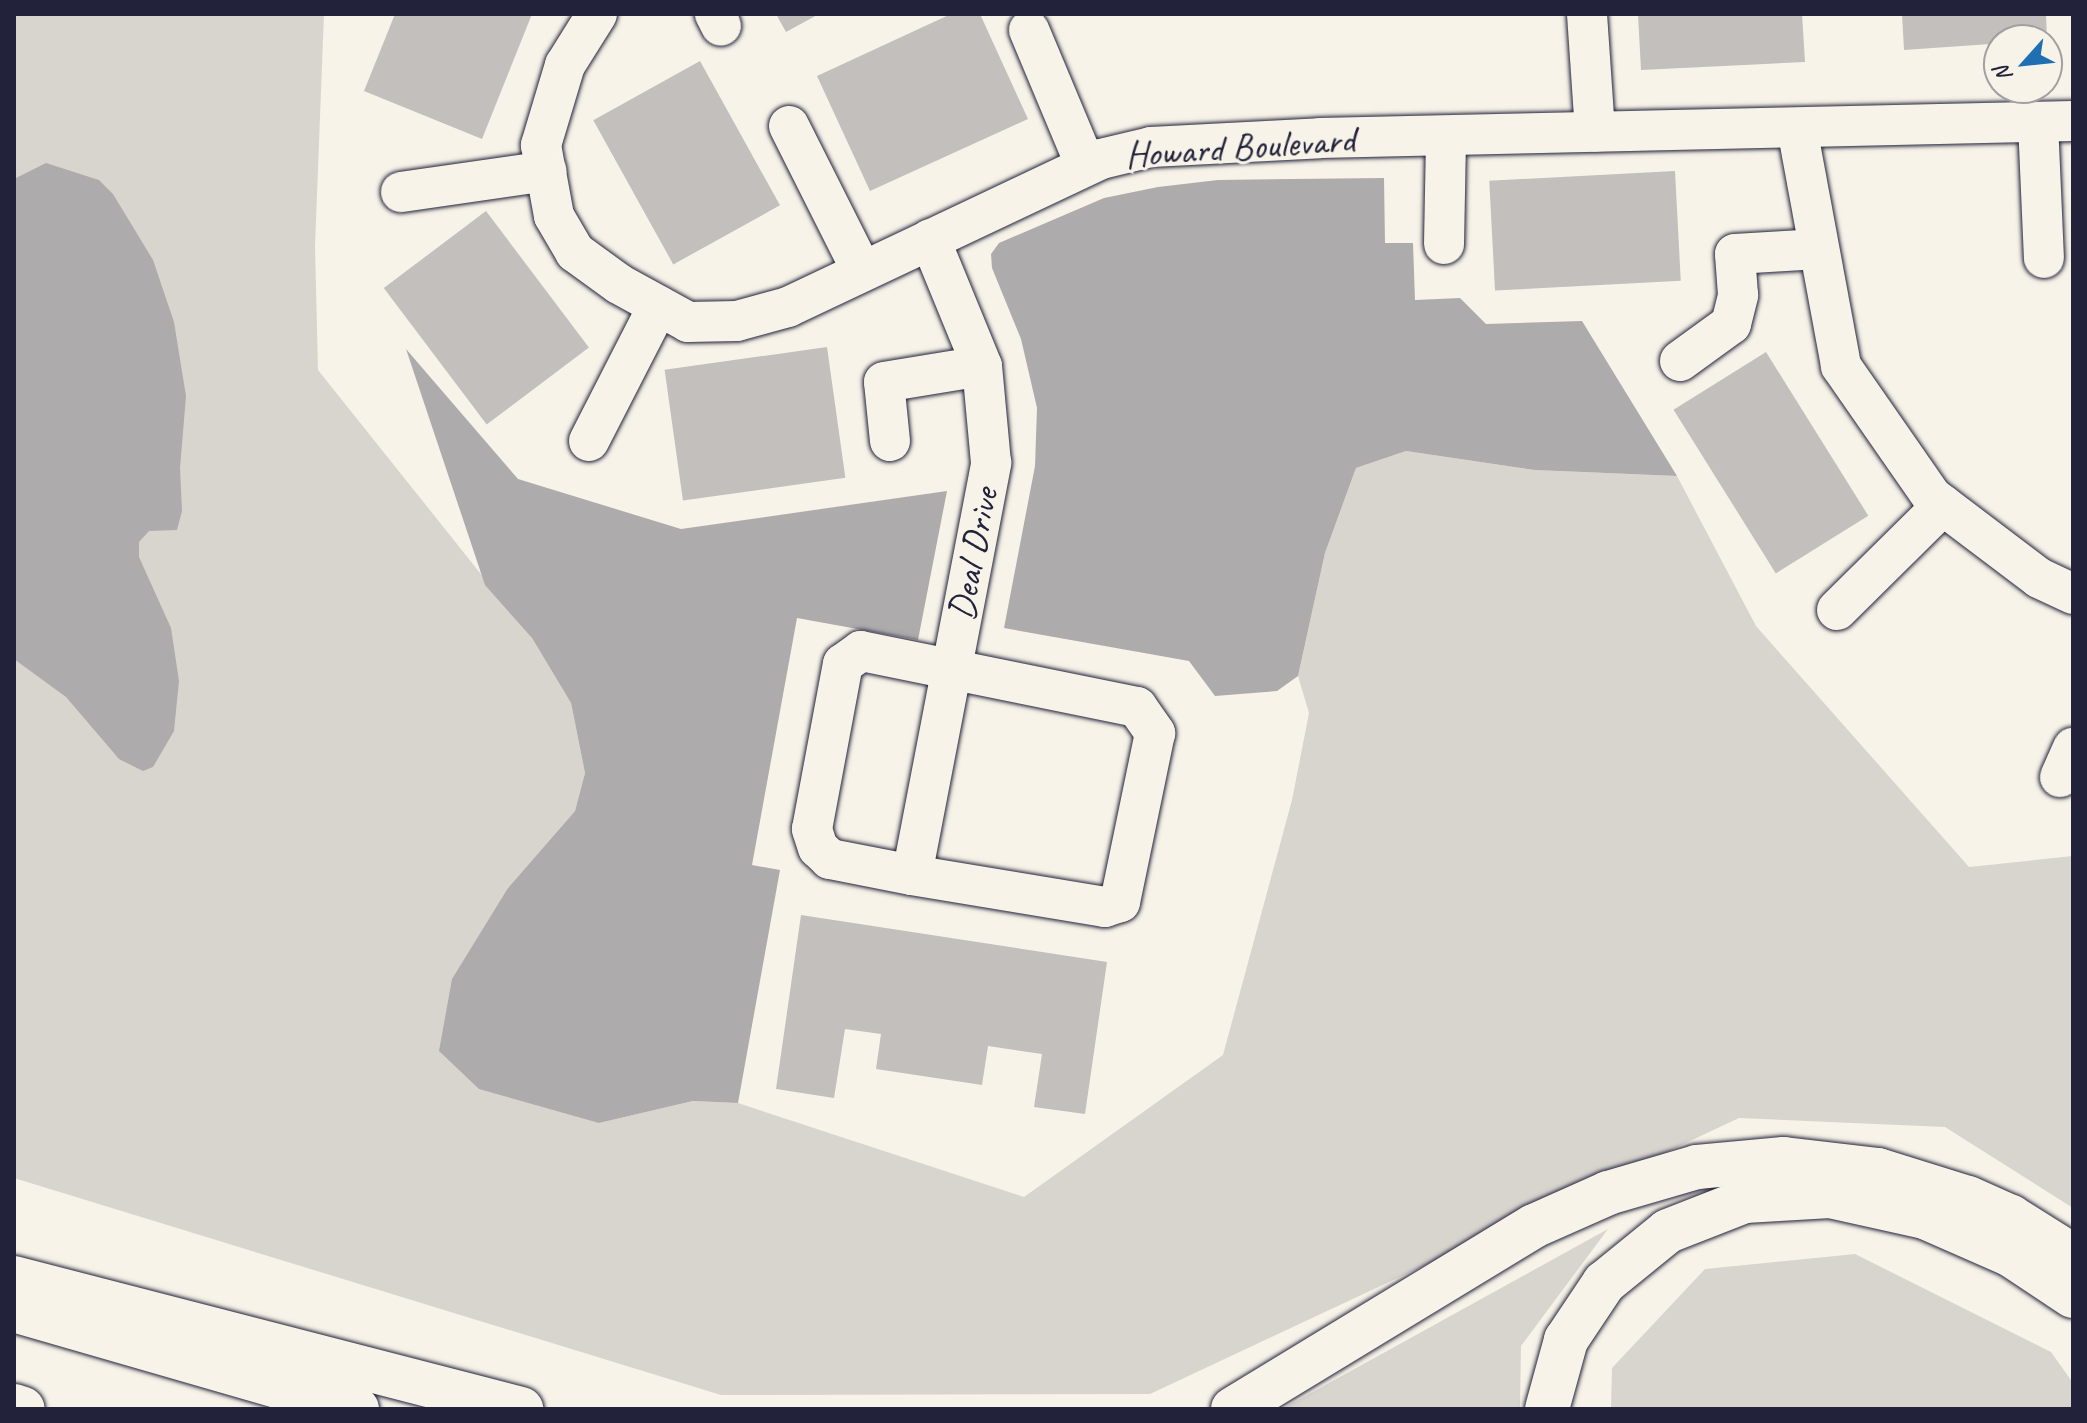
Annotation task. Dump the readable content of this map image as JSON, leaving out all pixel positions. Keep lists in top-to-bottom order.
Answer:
{
  "streets": {
    "street": ["Howard Boulevard", "Deal Drive"]
  },
  "crossings": [
    ["Howard Boulevard", "Deal Drive"]
  ],
  "north": "bottom left"
}
